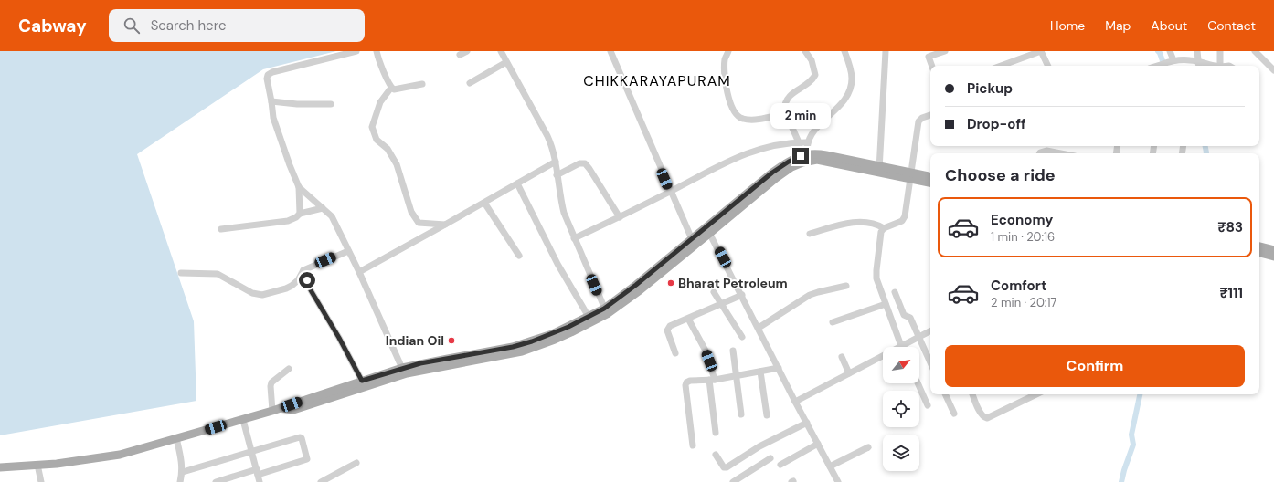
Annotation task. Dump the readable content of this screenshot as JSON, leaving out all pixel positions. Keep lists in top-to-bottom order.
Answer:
{
  "districts": ["CHIKKARAYAPURAM"],
  "places": ["Bharat Petroleum", "Indian Oil"],
  "north": "top right",
  "page": {
    "header": "Cabway",
    "search": "Search here",
    "nav": [
      "Home",
      "Map",
      "About",
      "Contact"
    ],
    "banner": ["Pickup", "Drop-off"],
    "bubble": "2 min",
    "heading": "Choose a ride",
    "list": [
      {
        "name": "Economy",
        "note": "1 min · 20:16",
        "value": "₹83"
      },
      {
        "name": "Comfort",
        "note": "2 min · 20:17",
        "value": "₹111"
      }
    ],
    "buttons": "Confirm"
  }
}
